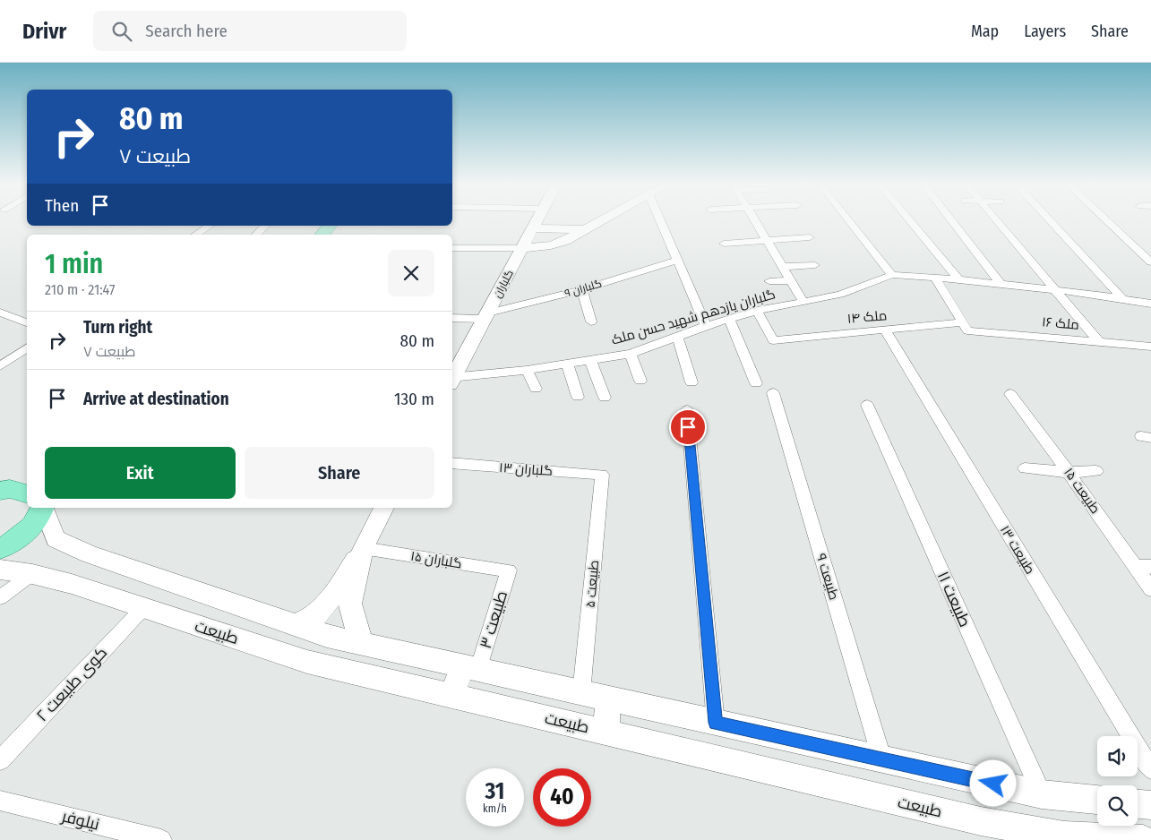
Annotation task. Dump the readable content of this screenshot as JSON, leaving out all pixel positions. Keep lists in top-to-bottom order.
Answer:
{
  "streets": {
    "street": [
      "گلباران",
      "۹ گلباران",
      "گلباران یازدهم شهید حسن ملک",
      "ملک ۱۴",
      "ملک ۱۶",
      "۱۳ گلباران",
      "طبیعت ۱۵",
      "طبیعت ۱۳",
      "گلباران ۱۵",
      "طبیعت ۹",
      "۵ طبیعت",
      "طبیعت ۱۱",
      "طبیعت ۳",
      "طبیعت",
      "۲ کوی طبیعت",
      "نیلوفر"
    ]
  },
  "crossings": [
    ["گلباران", "۹ گلباران"],
    ["گلباران یازدهم شهید حسن ملک", "ملک ۱۴"],
    ["ملک ۱۴", "ملک ۱۶"],
    ["ملک ۱۴", "طبیعت ۱۳"],
    ["۱۳ گلباران", "۵ طبیعت"],
    ["گلباران ۱۵", "طبیعت ۳"],
    ["طبیعت", "۲ کوی طبیعت"]
  ],
  "page": {
    "header": "Drivr",
    "search": "Search here",
    "nav": ["Map", "Layers", "Share"],
    "turn": ["80 m", "طبیعت ۷"],
    "then": "Then",
    "heading": ["1 min", "210 m · 21:47"],
    "list": [
      {
        "name": "Turn right",
        "note": "طبیعت ۷",
        "value": "80 m"
      },
      {
        "name": "Arrive at destination",
        "value": "130 m"
      }
    ],
    "buttons": ["Exit", "Share"],
    "speed": "31 km/h",
    "limit": "40"
  }
}
